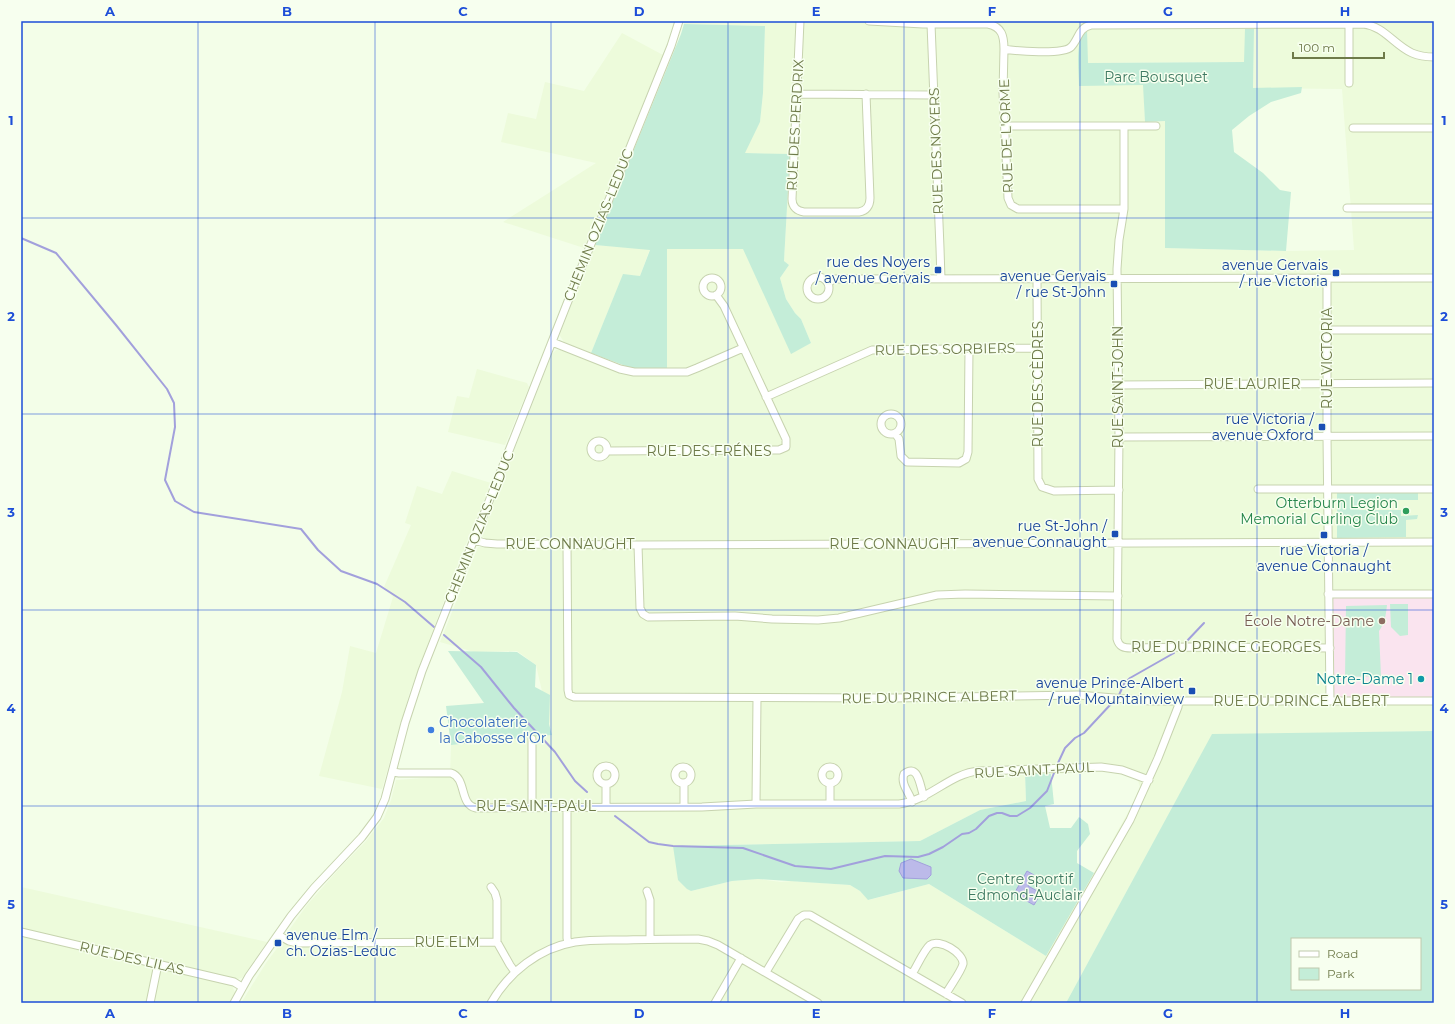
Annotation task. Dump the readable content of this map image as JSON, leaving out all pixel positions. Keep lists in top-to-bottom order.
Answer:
{
  "streets": {
    "street": [
      "RUE DES PERDRIX",
      "RUE DE L'ORME",
      "RUE DES NOYERS",
      "CHEMIN OZIAS-LEDUC",
      "RUE DES SORBIERS",
      "RUE VICTORIA",
      "RUE DES CÈDRES",
      "RUE LAURIER",
      "RUE SAINT-JOHN",
      "RUE DES FRÉNES",
      "RUE CONNAUGHT",
      "RUE DU PRINCE GEORGES",
      "RUE DU PRINCE ALBERT",
      "RUE SAINT-PAUL",
      "RUE ELM",
      "RUE DES LILAS"
    ]
  },
  "crossings": [
    ["RUE DE L'ORME", "RUE DES NOYERS"],
    ["RUE DE L'ORME", "RUE SAINT-JOHN"],
    ["CHEMIN OZIAS-LEDUC", "RUE CONNAUGHT"],
    ["CHEMIN OZIAS-LEDUC", "RUE SAINT-PAUL"],
    ["CHEMIN OZIAS-LEDUC", "RUE ELM"],
    ["CHEMIN OZIAS-LEDUC", "RUE DES LILAS"],
    ["RUE DES SORBIERS", "RUE DES CÈDRES"],
    ["RUE DES SORBIERS", "RUE DES FRÉNES"],
    ["RUE VICTORIA", "RUE LAURIER"],
    ["RUE VICTORIA", "RUE CONNAUGHT"],
    ["RUE VICTORIA", "RUE DU PRINCE GEORGES"],
    ["RUE VICTORIA", "RUE DU PRINCE ALBERT"],
    ["RUE DES CÈDRES", "RUE SAINT-JOHN"],
    ["RUE LAURIER", "RUE SAINT-JOHN"],
    ["RUE SAINT-JOHN", "RUE CONNAUGHT"],
    ["RUE SAINT-JOHN", "RUE DU PRINCE GEORGES"],
    ["RUE CONNAUGHT", "RUE DU PRINCE ALBERT"]
  ],
  "parks": ["Parc Bousquet", "Centre sportif Edmond-Auclair"],
  "places": {
    "transit": [
      "rue des Noyers / avenue Gervais",
      "avenue Gervais / rue Victoria",
      "avenue Gervais / rue St-John",
      "rue Victoria / avenue Oxford",
      "rue St-John / avenue Connaught",
      "rue Victoria / avenue Connaught",
      "avenue Prince-Albert / rue Mountainview",
      "avenue Elm / ch. Ozias-Leduc"
    ],
    "other": [
      "Otterburn Legion Memorial Curling Club",
      "École Notre-Dame",
      "Notre-Dame 1",
      "Chocolaterie la Cabosse d'Or"
    ]
  },
  "legend": ["Road", "Park"],
  "scale_bar": "100 m",
  "grid": {
    "columns": [
      "A",
      "B",
      "C",
      "D",
      "E",
      "F",
      "G",
      "H"
    ],
    "rows": [
      "1",
      "2",
      "3",
      "4",
      "5"
    ]
  }
}
